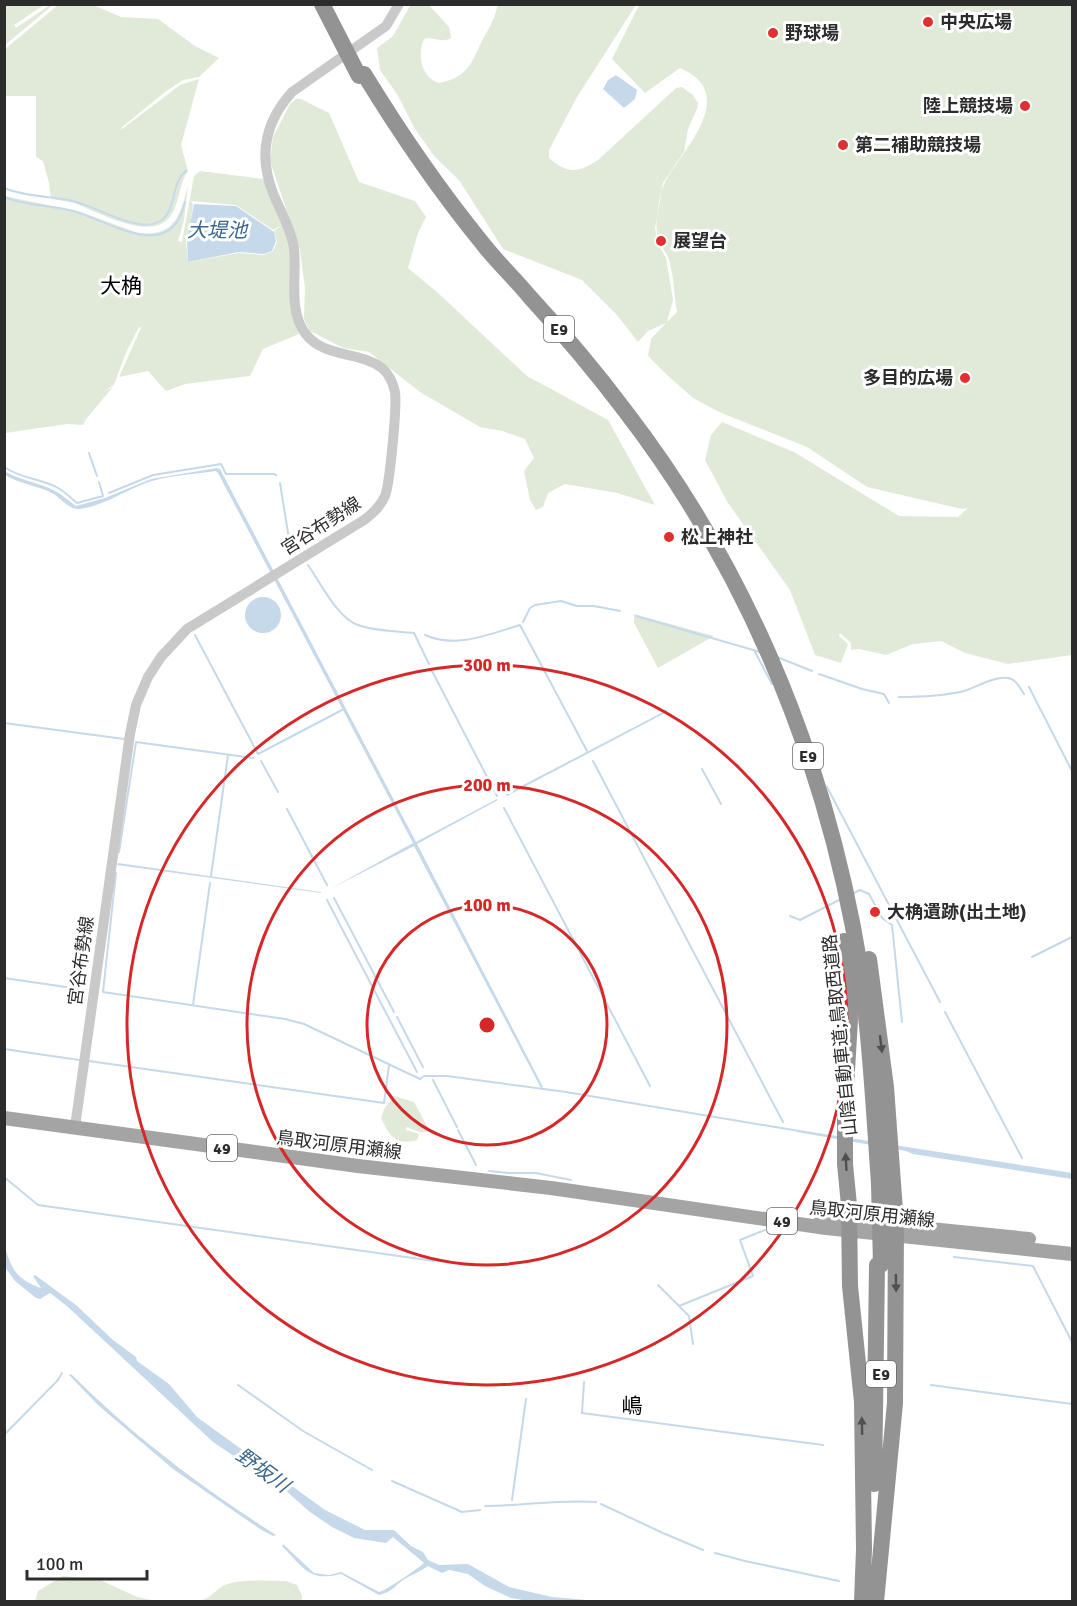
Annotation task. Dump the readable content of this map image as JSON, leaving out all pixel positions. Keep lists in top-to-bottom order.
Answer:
{
  "streets": {
    "highway": ["E9", "山陰自動車道;鳥取西道路"],
    "main road": ["鳥取河原用瀬線", "49"],
    "street": ["宮谷布勢線"]
  },
  "crossings": [
    ["E9", "山陰自動車道;鳥取西道路"],
    ["宮谷布勢線", "鳥取河原用瀬線"]
  ],
  "districts": ["大桷", "嶋"],
  "water": ["大堤池", "野坂川"],
  "places": [
    "中央広場",
    "野球場",
    "陸上競技場",
    "第二補助競技場",
    "展望台",
    "多目的広場",
    "松上神社",
    "大桷遺跡(出土地)"
  ],
  "scale_bar": "100 m",
  "rings": ["300 m", "200 m", "100 m"]
}
